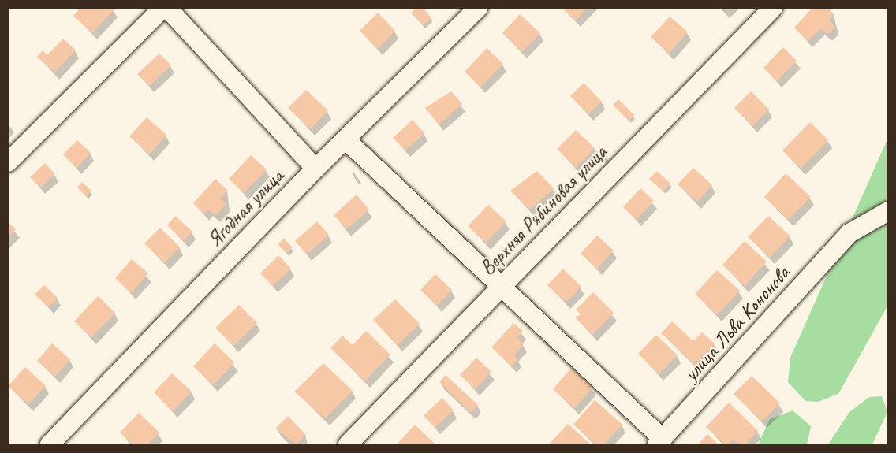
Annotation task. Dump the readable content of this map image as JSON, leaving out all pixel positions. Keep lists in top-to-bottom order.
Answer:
{
  "streets": {
    "street": ["Ягодная улица", "Верхняя Рябиновая улица", "улица Льва Кононова"]
  }
}
